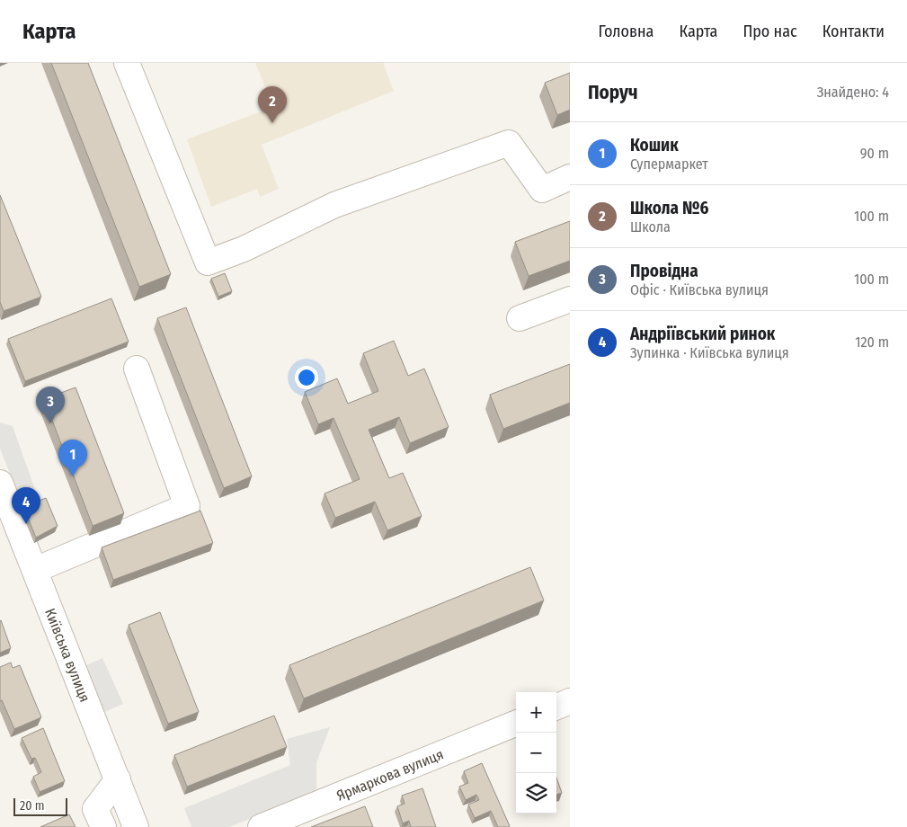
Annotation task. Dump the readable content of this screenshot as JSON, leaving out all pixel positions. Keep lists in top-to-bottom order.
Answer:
{
  "streets": {
    "street": ["Київська вулиця", "Ярмаркова вулиця"]
  },
  "scale_bar": "20 m",
  "page": {
    "header": "Карта",
    "nav": [
      "Головна",
      "Карта",
      "Про нас",
      "Контакти"
    ],
    "heading": ["Поруч", "Знайдено: 4"],
    "pins": [
      "2",
      "3",
      "1",
      "4"
    ],
    "list": [
      {
        "mark": "1",
        "name": "Кошик",
        "note": "Супермаркет",
        "value": "90 m"
      },
      {
        "mark": "2",
        "name": "Школа №6",
        "note": "Школа",
        "value": "100 m"
      },
      {
        "mark": "3",
        "name": "Провідна",
        "note": "Офіс · Київська вулиця",
        "value": "100 m"
      },
      {
        "mark": "4",
        "name": "Андріївський ринок",
        "note": "Зупинка · Київська вулиця",
        "value": "120 m"
      }
    ],
    "map_buttons": ["+", "−"],
    "scale": "20 m"
  }
}
